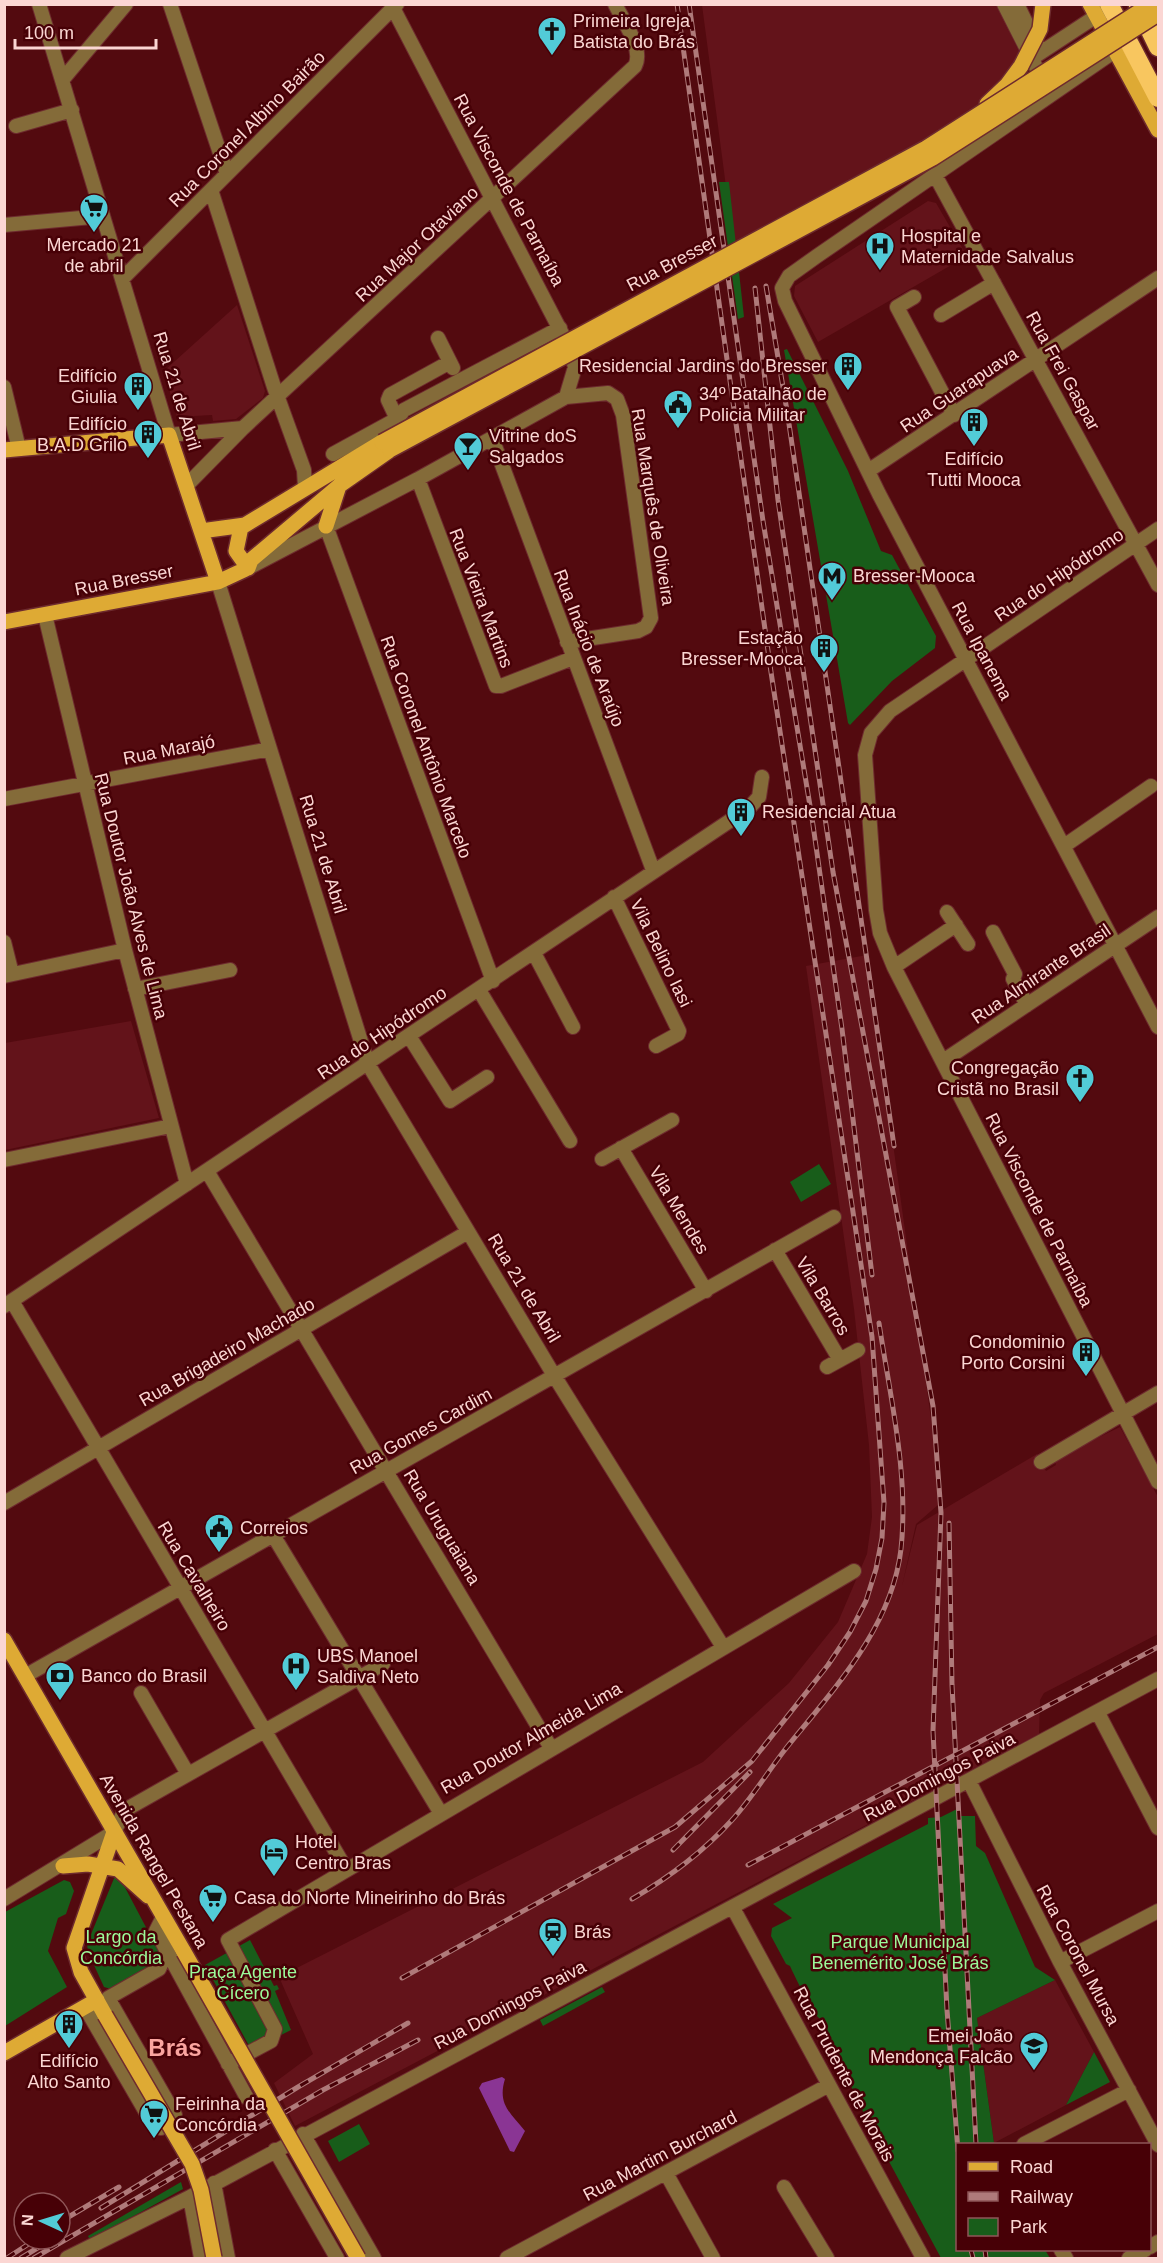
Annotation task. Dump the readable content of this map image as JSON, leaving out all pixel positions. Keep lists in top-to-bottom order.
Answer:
{
  "streets": {
    "main road": ["Rua Bresser", "Rua 21 de Abril", "Avenida Rangel Pestana"],
    "street": [
      "Rua Coronel Albino Bairão",
      "Rua Visconde de Parnaíba",
      "Rua Major Otaviano",
      "Rua Frei Gaspar",
      "Rua Guarapuava",
      "Rua Marquês de Oliveira",
      "Rua do Hipódromo",
      "Rua Vieira Martins",
      "Rua Inácio de Araújo",
      "Rua Ipanema",
      "Rua Coronel Antônio Marcelo",
      "Rua Marajó",
      "Rua Doutor João Alves de Lima",
      "Vila Belino Iasi",
      "Rua Almirante Brasil",
      "Vila Mendes",
      "Vila Barros",
      "Rua Brigadeiro Machado",
      "Rua Gomes Cardim",
      "Rua Uruguaiana",
      "Rua Cavalheiro",
      "Rua Doutor Almeida Lima",
      "Rua Domingos Paiva",
      "Rua Coronel Mursa",
      "Rua Prudente de Morais",
      "Rua Martim Burchard"
    ]
  },
  "crossings": [
    ["Rua Coronel Albino Bairão", "Rua Visconde de Parnaíba"],
    ["Rua Coronel Albino Bairão", "Rua 21 de Abril"],
    ["Rua Visconde de Parnaíba", "Rua Major Otaviano"],
    ["Rua Visconde de Parnaíba", "Rua Bresser"],
    ["Rua Visconde de Parnaíba", "Rua Marquês de Oliveira"],
    ["Rua Visconde de Parnaíba", "Rua do Hipódromo"],
    ["Rua Visconde de Parnaíba", "Rua Almirante Brasil"],
    ["Rua Major Otaviano", "Rua 21 de Abril"],
    ["Rua Bresser", "Rua 21 de Abril"],
    ["Rua Bresser", "Rua Marquês de Oliveira"],
    ["Rua Bresser", "Rua Vieira Martins"],
    ["Rua Bresser", "Rua Inácio de Araújo"],
    ["Rua Bresser", "Rua Coronel Antônio Marcelo"],
    ["Rua Bresser", "Rua Doutor João Alves de Lima"],
    ["Rua Frei Gaspar", "Rua Guarapuava"],
    ["Rua Frei Gaspar", "Rua do Hipódromo"],
    ["Rua Frei Gaspar", "Rua Ipanema"],
    ["Rua Guarapuava", "Rua Ipanema"],
    ["Rua 21 de Abril", "Rua do Hipódromo"],
    ["Rua 21 de Abril", "Rua Marajó"],
    ["Rua 21 de Abril", "Rua Brigadeiro Machado"],
    ["Rua 21 de Abril", "Rua Gomes Cardim"],
    ["Rua 21 de Abril", "Rua Doutor Almeida Lima"],
    ["Rua Marquês de Oliveira", "Rua Inácio de Araújo"],
    ["Rua do Hipódromo", "Rua Inácio de Araújo"],
    ["Rua do Hipódromo", "Rua Ipanema"],
    ["Rua do Hipódromo", "Rua Coronel Antônio Marcelo"],
    ["Rua do Hipódromo", "Rua Doutor João Alves de Lima"],
    ["Rua do Hipódromo", "Vila Belino Iasi"],
    ["Rua do Hipódromo", "Rua Uruguaiana"],
    ["Rua do Hipódromo", "Rua Cavalheiro"],
    ["Rua Vieira Martins", "Rua Inácio de Araújo"],
    ["Rua Ipanema", "Rua Almirante Brasil"],
    ["Rua Marajó", "Rua Doutor João Alves de Lima"],
    ["Vila Mendes", "Rua Gomes Cardim"],
    ["Vila Barros", "Rua Gomes Cardim"],
    ["Rua Brigadeiro Machado", "Rua Uruguaiana"],
    ["Rua Brigadeiro Machado", "Rua Cavalheiro"],
    ["Rua Gomes Cardim", "Rua Uruguaiana"],
    ["Rua Gomes Cardim", "Rua Cavalheiro"],
    ["Rua Gomes Cardim", "Avenida Rangel Pestana"],
    ["Rua Uruguaiana", "Rua Doutor Almeida Lima"],
    ["Rua Cavalheiro", "Rua Doutor Almeida Lima"],
    ["Rua Doutor Almeida Lima", "Avenida Rangel Pestana"],
    ["Rua Domingos Paiva", "Rua Coronel Mursa"],
    ["Rua Domingos Paiva", "Rua Prudente de Morais"],
    ["Rua Prudente de Morais", "Rua Martim Burchard"]
  ],
  "districts": ["Brás"],
  "parks": ["Largo da Concórdia", "Parque Municipal Benemérito José Brás", "Praça Agente Cícero"],
  "places": {
    "church": ["Primeira Igreja Batista do Brás", "Congregação Cristã no Brasil"],
    "supermarket": ["Mercado 21 de abril", "Casa do Norte Mineirinho do Brás", "Feirinha da Concórdia"],
    "hospital": ["Hospital e Maternidade Salvalus", "UBS Manoel Saldiva Neto"],
    "building": [
      "Residencial Jardins do Bresser",
      "Edifício Giulia",
      "Edifício Tutti Mooca",
      "Edifício B.A.D Grilo",
      "Estação Bresser-Mooca",
      "Residencial Atua",
      "Condominio Porto Corsini",
      "Edifício Alto Santo"
    ],
    "public building": ["34º Batalhão de Policia Militar", "Correios"],
    "bar": ["Vitrine doS Salgados"],
    "metro station": ["Bresser-Mooca"],
    "bank": ["Banco do Brasil"],
    "hotel": ["Hotel Centro Bras"],
    "station": ["Brás"],
    "school or university": ["Emei João Mendonça Falcão"]
  },
  "legend": ["Road", "Railway", "Park"],
  "scale_bar": "100 m",
  "north": "left"
}
